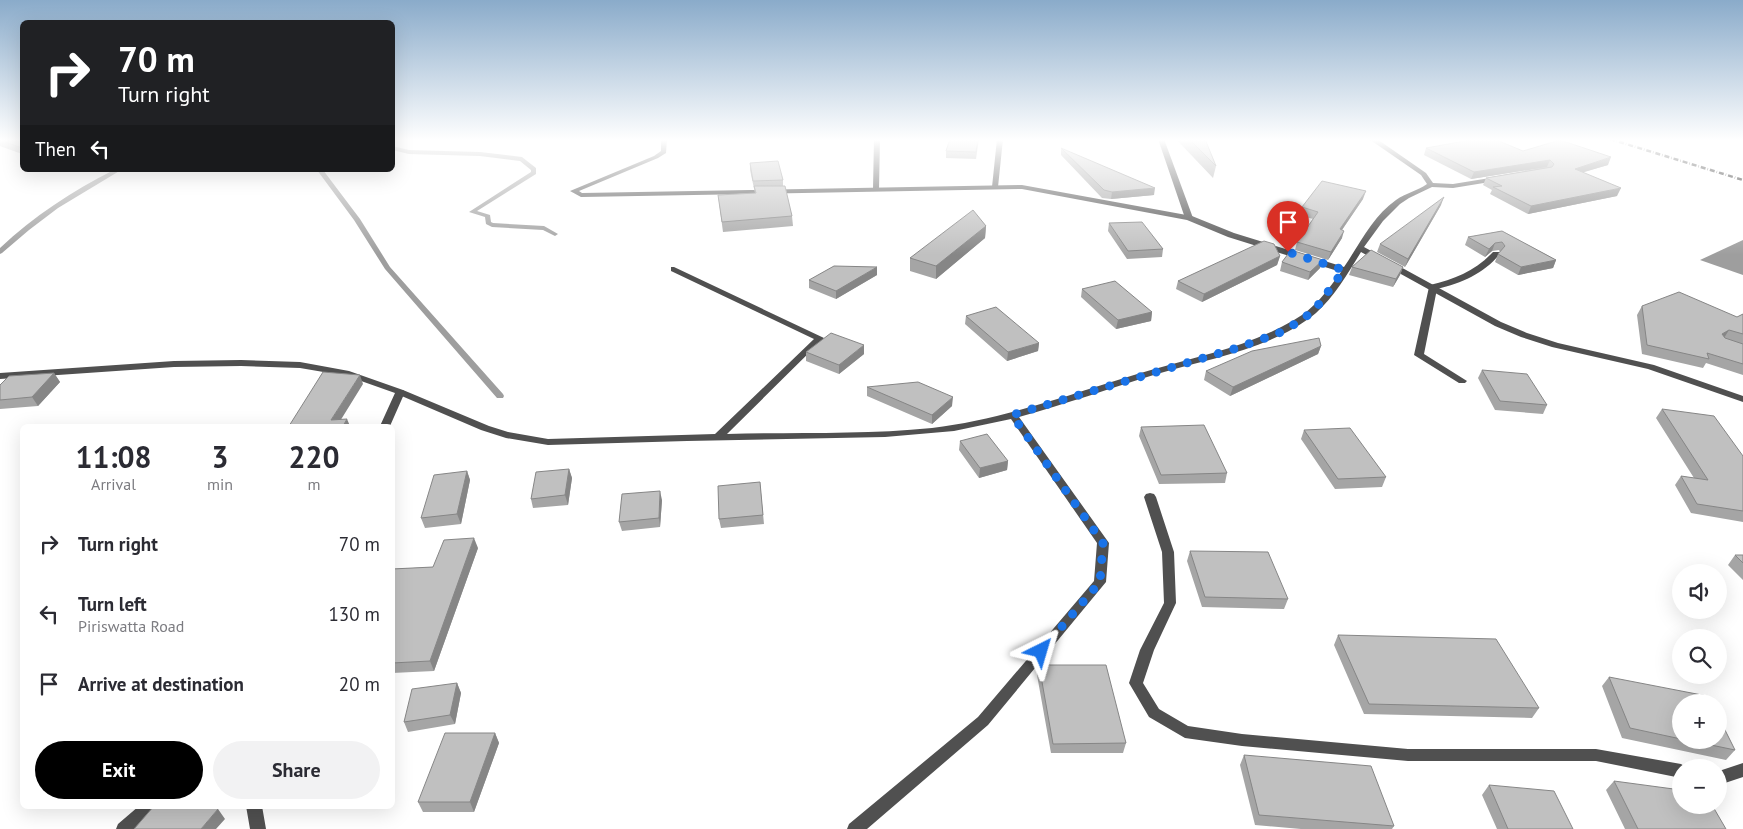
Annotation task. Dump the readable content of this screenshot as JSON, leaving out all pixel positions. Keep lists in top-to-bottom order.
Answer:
{
  "page": {
    "turn": ["70 m", "Turn right"],
    "then": "Then",
    "eta": [
      "11:08",
      "Arrival",
      "3",
      "min",
      "220",
      "m"
    ],
    "list": [
      {
        "name": "Turn right",
        "value": "70 m"
      },
      {
        "name": "Turn left",
        "note": "Piriswatta Road",
        "value": "130 m"
      },
      {
        "name": "Arrive at destination",
        "value": "20 m"
      }
    ],
    "map_buttons": ["+", "−"],
    "buttons": ["Exit", "Share"]
  }
}
